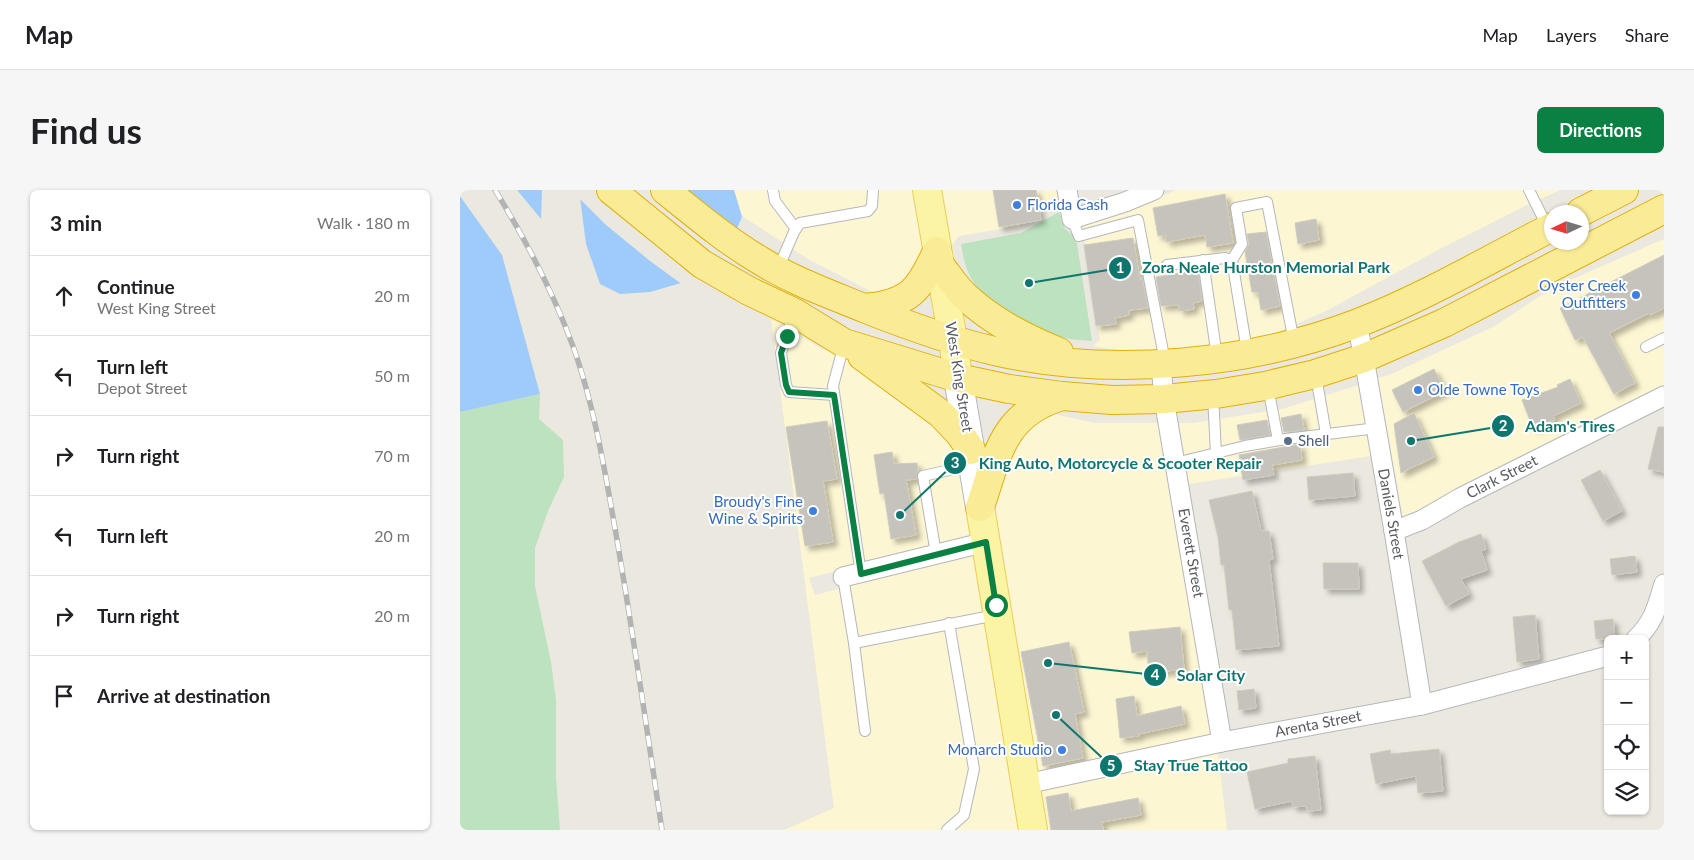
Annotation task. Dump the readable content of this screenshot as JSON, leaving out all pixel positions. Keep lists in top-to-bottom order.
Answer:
{
  "streets": {
    "main road": ["West King Street"],
    "street": [
      "Clark Street",
      "Daniels Street",
      "Everett Street",
      "Arenta Street"
    ]
  },
  "crossings": [
    ["West King Street", "Arenta Street"],
    ["Clark Street", "Daniels Street"],
    ["Daniels Street", "Arenta Street"],
    ["Everett Street", "Arenta Street"]
  ],
  "places": [
    "Florida Cash",
    "Zora Neale Hurston Memorial Park",
    "Oyster Creek Outfitters",
    "Olde Towne Toys",
    "Shell",
    "Adam's Tires",
    "Broudy's Fine Wine & Spirits",
    "King Auto, Motorcycle & Scooter Repair",
    "Solar City",
    "Stay True Tattoo",
    "Monarch Studio"
  ],
  "north": "left",
  "page": {
    "header": "Map",
    "nav": ["Map", "Layers", "Share"],
    "buttons": "Directions",
    "title": "Find us",
    "heading": ["3 min", "Walk · 180 m"],
    "list": [
      ["Continue", "West King Street", "20 m"],
      ["Turn left", "Depot Street", "50 m"],
      ["Turn right", "70 m"],
      ["Turn left", "20 m"],
      ["Turn right", "20 m"],
      "Arrive at destination"
    ],
    "map_buttons": ["+", "−"]
  }
}
